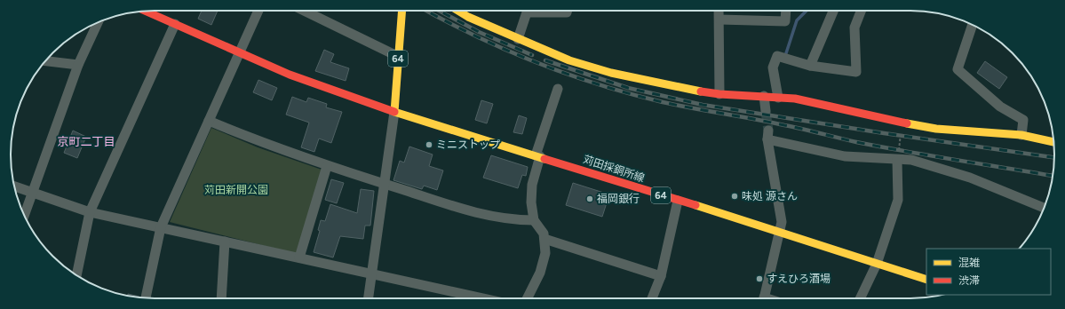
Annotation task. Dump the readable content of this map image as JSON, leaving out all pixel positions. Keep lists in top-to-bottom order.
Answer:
{
  "streets": {
    "street": ["64", "苅田採銅所線"]
  },
  "crossings": [
    ["64", "苅田採銅所線"]
  ],
  "districts": ["京町二丁目"],
  "parks": ["苅田新開公園"],
  "places": [
    "ミニストップ",
    "味処 源さん",
    "福岡銀行",
    "すえひろ酒場"
  ],
  "legend": ["混雑", "渋滞"]
}
